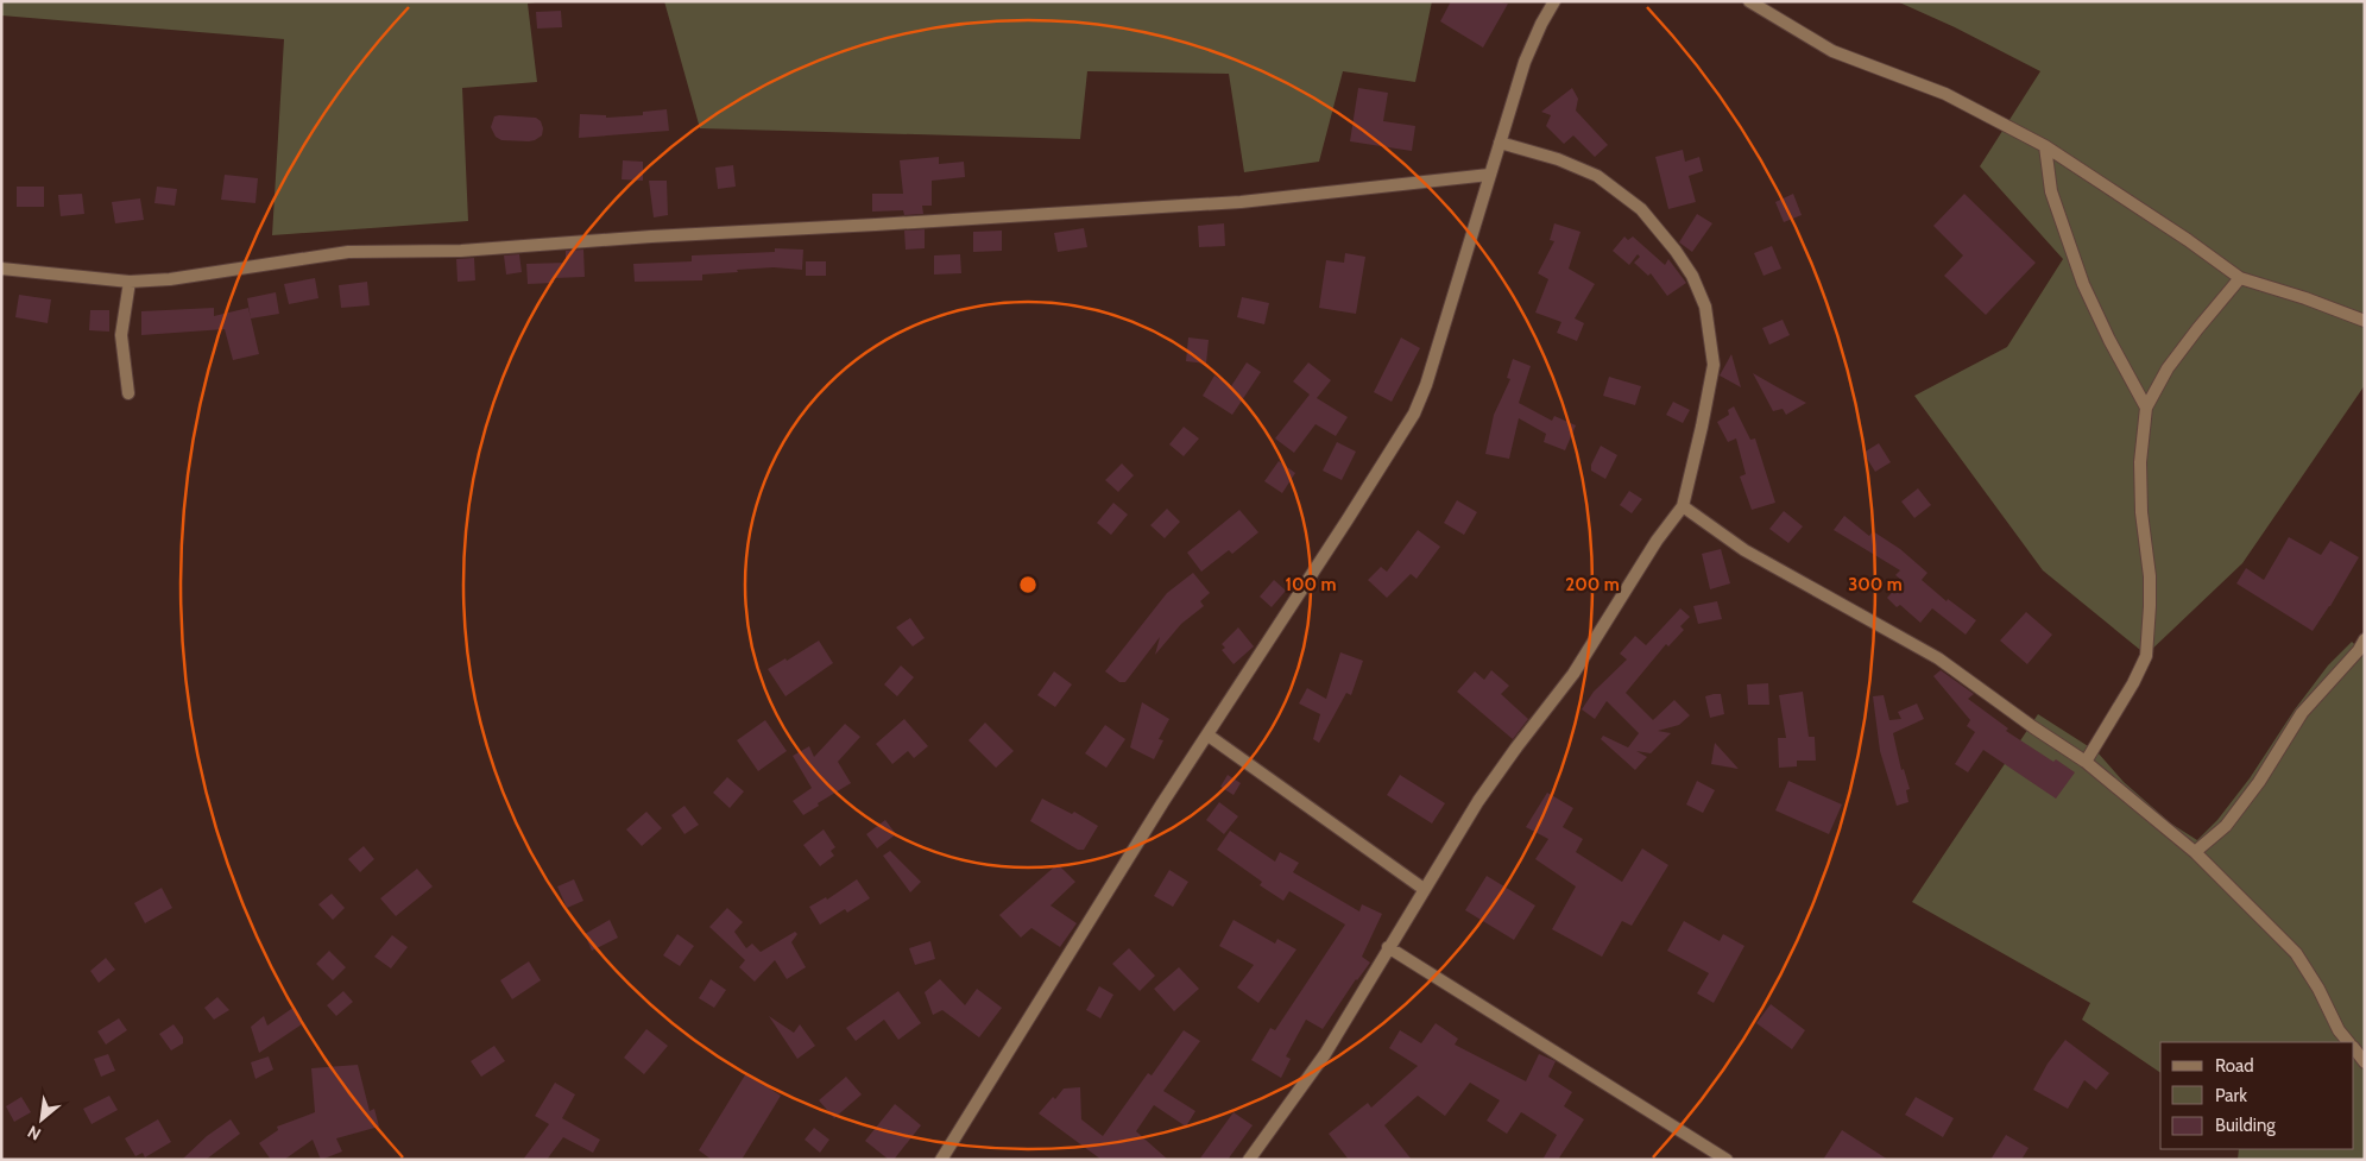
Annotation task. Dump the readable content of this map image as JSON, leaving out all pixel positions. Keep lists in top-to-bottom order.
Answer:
{
  "legend": ["Road", "Park", "Building"],
  "north": "bottom left",
  "rings": ["100 m", "200 m", "300 m"]
}
